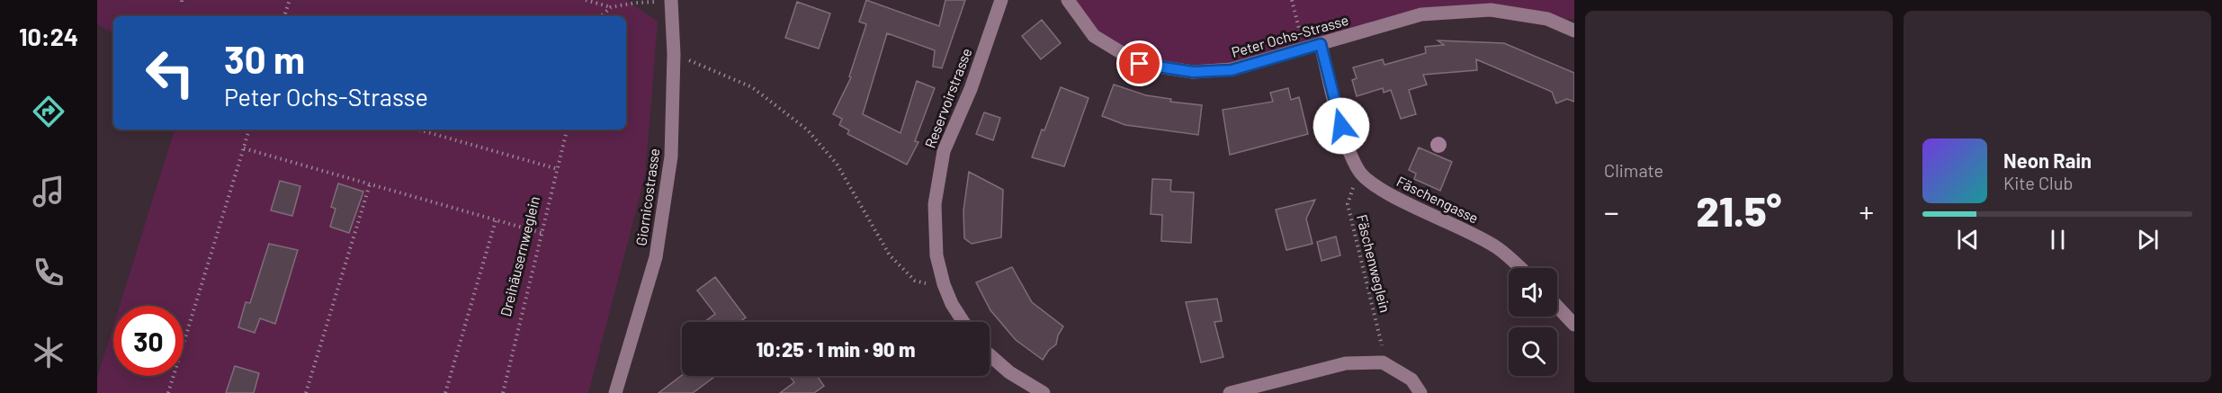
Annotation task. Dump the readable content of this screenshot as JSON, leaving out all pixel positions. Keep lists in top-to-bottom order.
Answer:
{
  "streets": {
    "street": [
      "Peter Ochs-Strasse",
      "Reservoirstrasse",
      "Giornicostrasse",
      "Fäschengasse"
    ],
    "path": ["Dreihäusernweglein", "Fäschenweglein"]
  },
  "crossings": [
    ["Peter Ochs-Strasse", "Fäschengasse"],
    ["Fäschengasse", "Fäschenweglein"]
  ],
  "page": {
    "tabs": "10:24",
    "tile": "Climate",
    "turn": ["30 m", "Peter Ochs-Strasse"],
    "song": ["Neon Rain", "Kite Club"],
    "heat": ["−", "21.5°", "+"],
    "limit": "30",
    "trip": "10:25 · 1 min · 90 m"
  }
}
